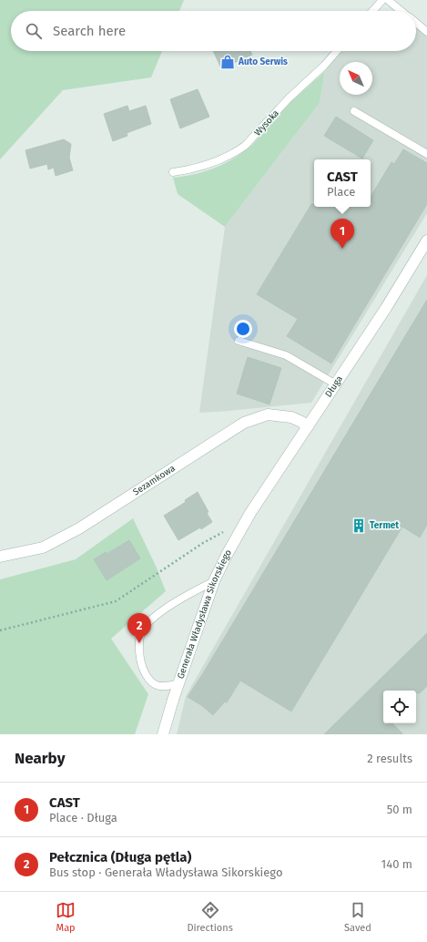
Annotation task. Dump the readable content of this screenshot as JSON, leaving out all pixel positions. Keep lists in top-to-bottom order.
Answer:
{
  "streets": {
    "street": ["Długa", "Sezamkowa", "Generała Władysława Sikorskiego"],
    "lane": ["Wysoka"]
  },
  "crossings": [
    ["Długa", "Sezamkowa"],
    ["Długa", "Generała Władysława Sikorskiego"]
  ],
  "places": {
    "shop": ["Auto Serwis"],
    "building": ["Termet"]
  },
  "north": "top left",
  "page": {
    "search": "Search here",
    "popup": ["CAST", "Place"],
    "pins": ["1", "2"],
    "heading": ["Nearby", "2 results"],
    "list": [
      {
        "mark": "1",
        "name": "CAST",
        "note": "Place · Długa",
        "value": "50 m"
      },
      {
        "mark": "2",
        "name": "Pełcznica (Długa pętla)",
        "note": "Bus stop · Generała Władysława Sikorskiego",
        "value": "140 m"
      }
    ],
    "nav": ["Map", "Directions", "Saved"]
  }
}
